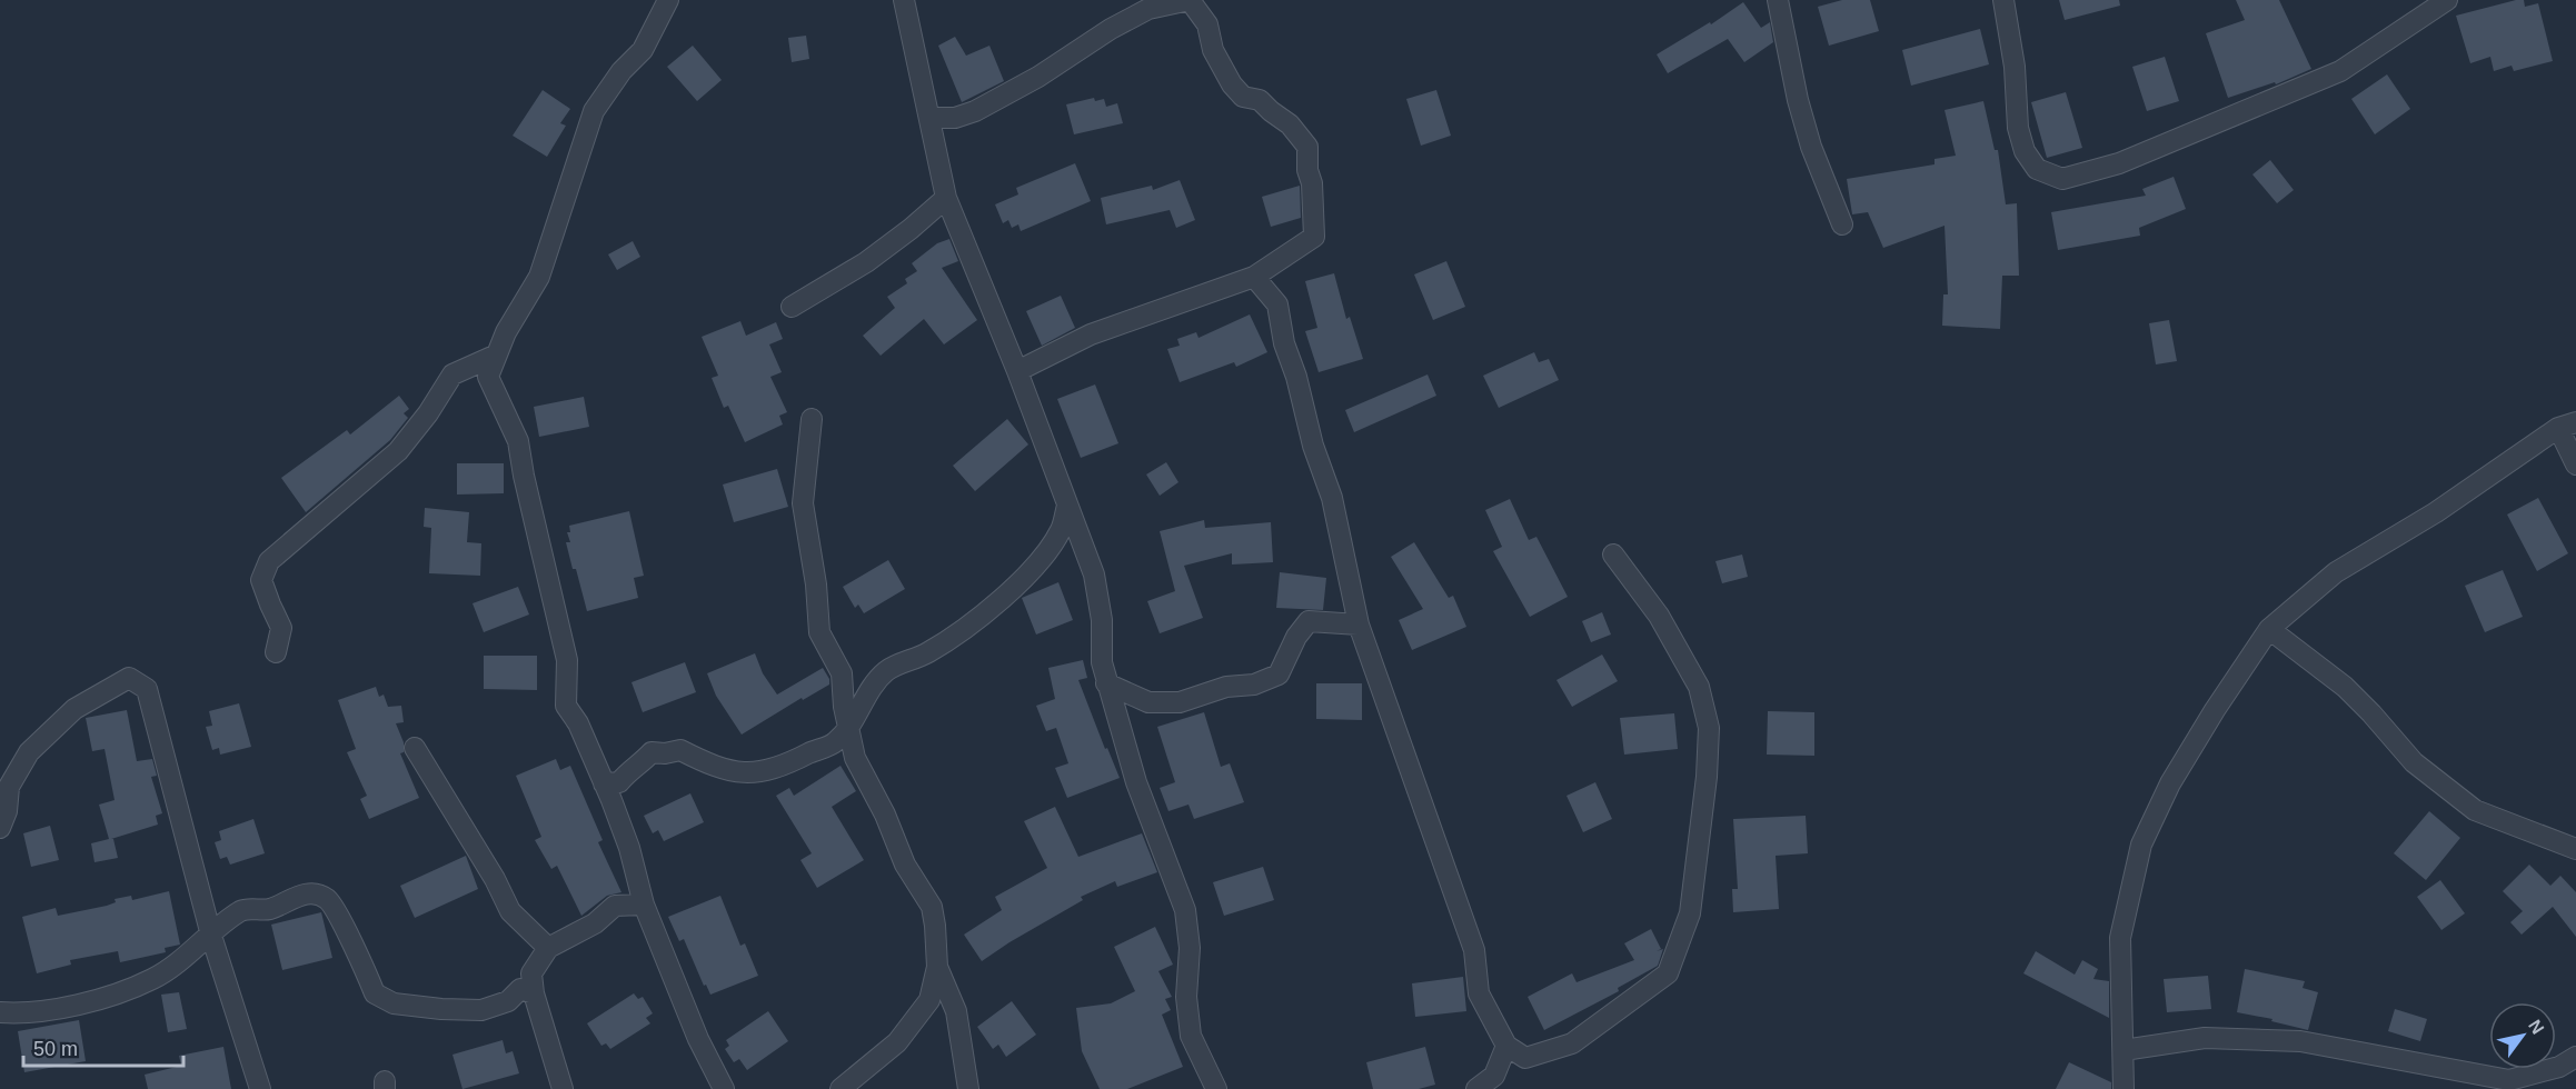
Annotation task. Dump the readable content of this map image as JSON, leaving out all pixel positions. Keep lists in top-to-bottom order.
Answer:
{
  "scale_bar": "50 m",
  "north": "top right"
}
